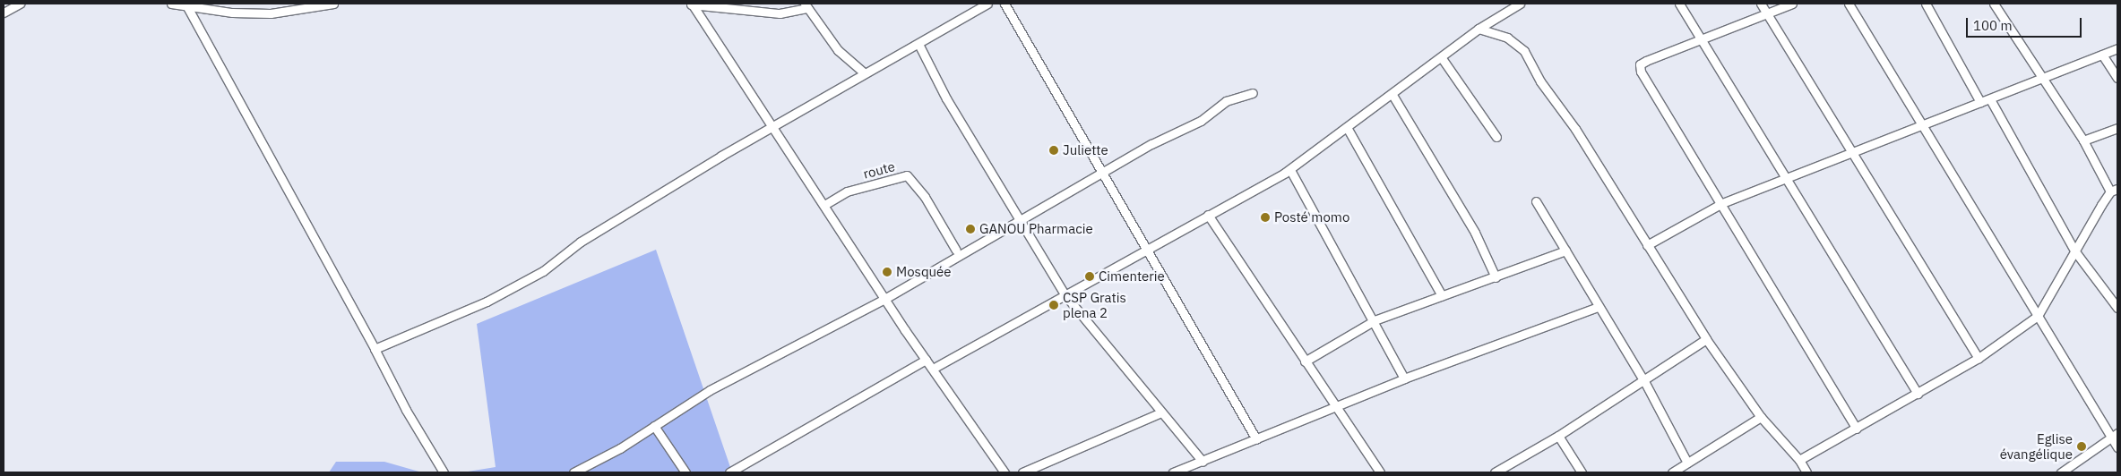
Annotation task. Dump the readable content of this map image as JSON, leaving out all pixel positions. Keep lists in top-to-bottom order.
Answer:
{
  "streets": {
    "street": ["route"]
  },
  "places": [
    "Juliette",
    "Posté momo",
    "GANOU Pharmacie",
    "Mosquée",
    "Cimenterie",
    "CSP Gratis plena 2",
    "Eglise évangélique"
  ],
  "scale_bar": "100 m"
}
